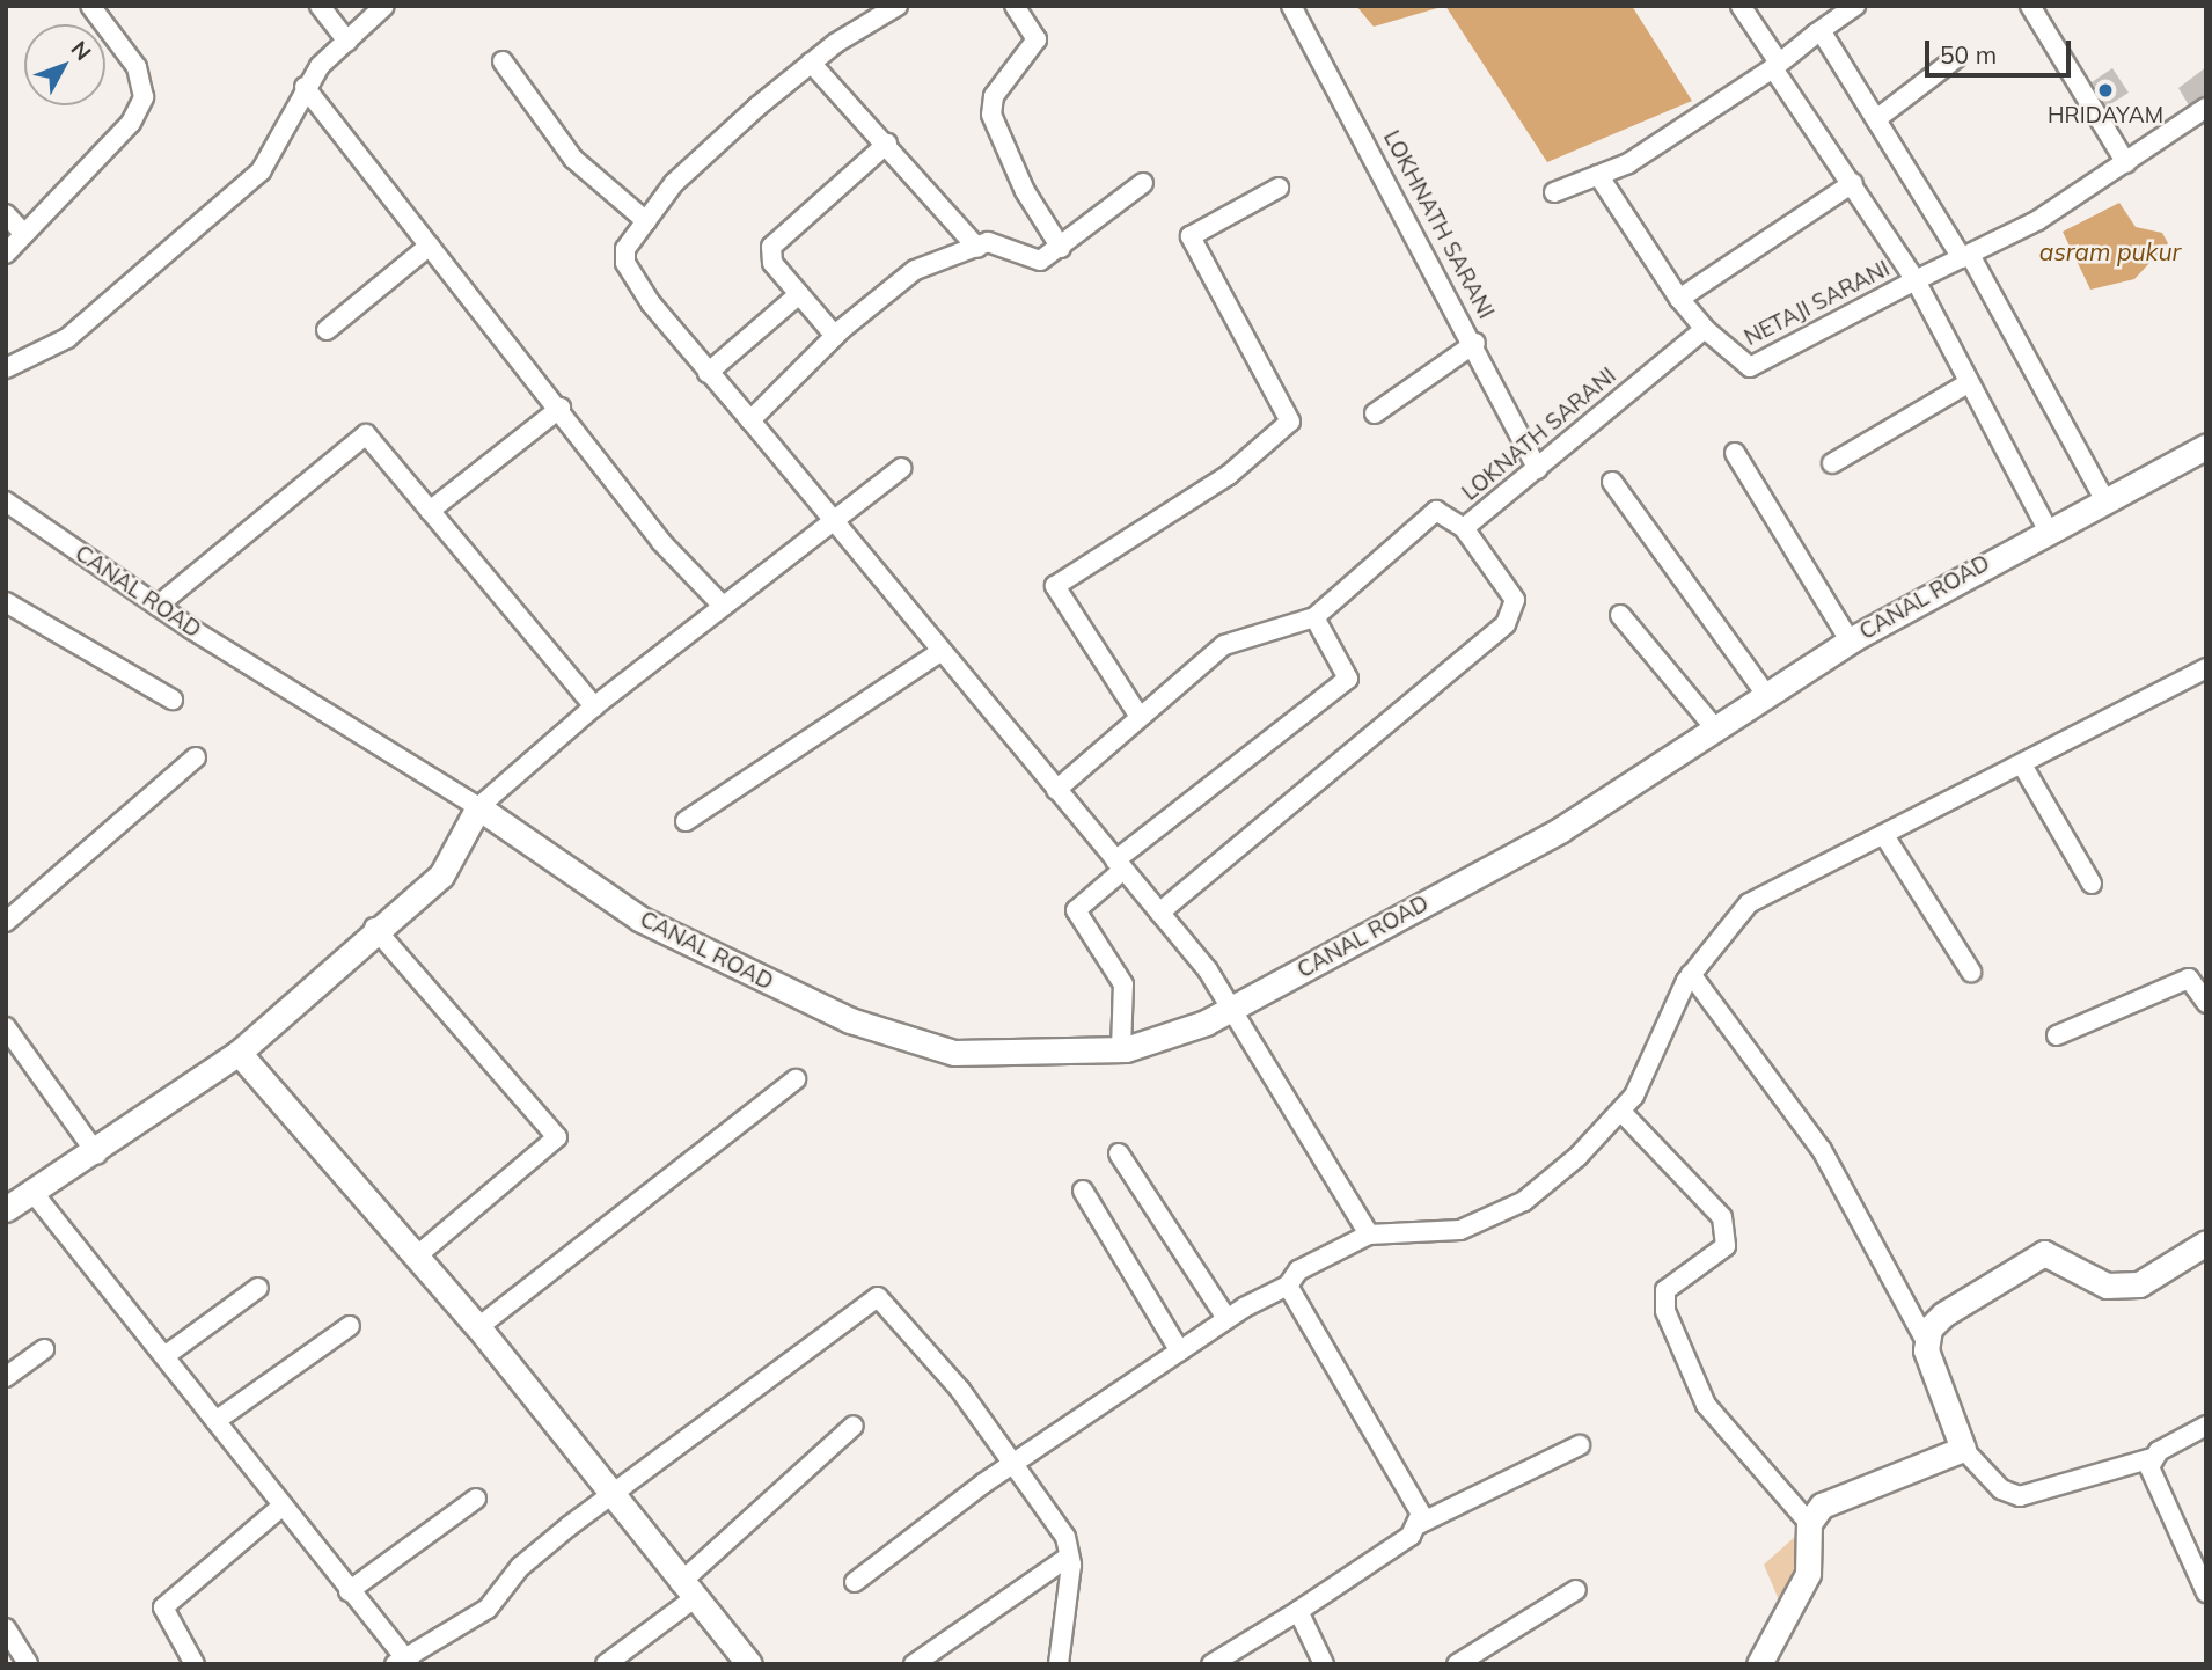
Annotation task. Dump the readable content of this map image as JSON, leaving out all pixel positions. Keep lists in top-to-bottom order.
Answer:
{
  "streets": {
    "street": [
      "LOKHNATH SARANI",
      "NETAJI SARANI",
      "LOKNATH SARANI",
      "CANAL ROAD"
    ]
  },
  "crossings": [
    ["LOKHNATH SARANI", "LOKNATH SARANI"],
    ["NETAJI SARANI", "LOKNATH SARANI"]
  ],
  "water": ["asram pukur"],
  "places": ["HRIDAYAM"],
  "scale_bar": "50 m",
  "north": "top right"
}
